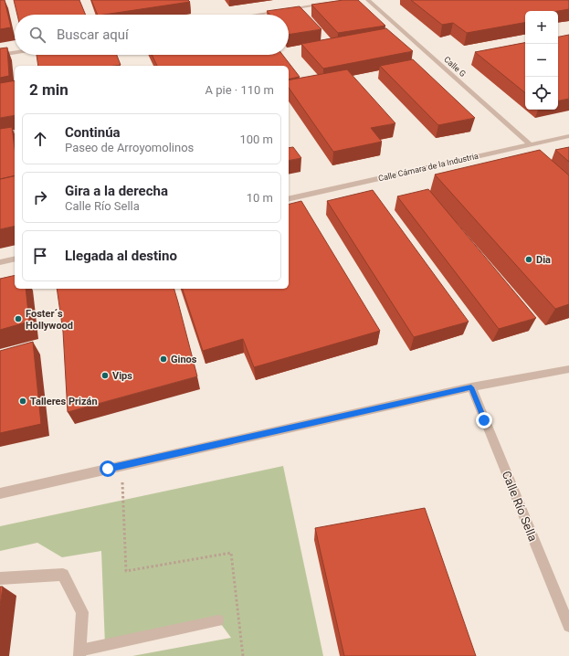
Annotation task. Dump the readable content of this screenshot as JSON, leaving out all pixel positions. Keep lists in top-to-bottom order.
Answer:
{
  "streets": {
    "street": ["Calle G", "Calle Cámara de la Industria", "Calle Río Sella"]
  },
  "crossings": [
    ["Calle G", "Calle Cámara de la Industria"]
  ],
  "places": [
    "Dia",
    "Foster´s Hollywood",
    "Ginos",
    "Vips",
    "Talleres Prizán"
  ],
  "page": {
    "map_buttons": ["+", "−"],
    "search": "Buscar aquí",
    "heading": ["2 min", "A pie · 110 m"],
    "list": [
      ["Continúa", "Paseo de Arroyomolinos", "100 m"],
      ["Gira a la derecha", "Calle Río Sella", "10 m"],
      "Llegada al destino"
    ]
  }
}
